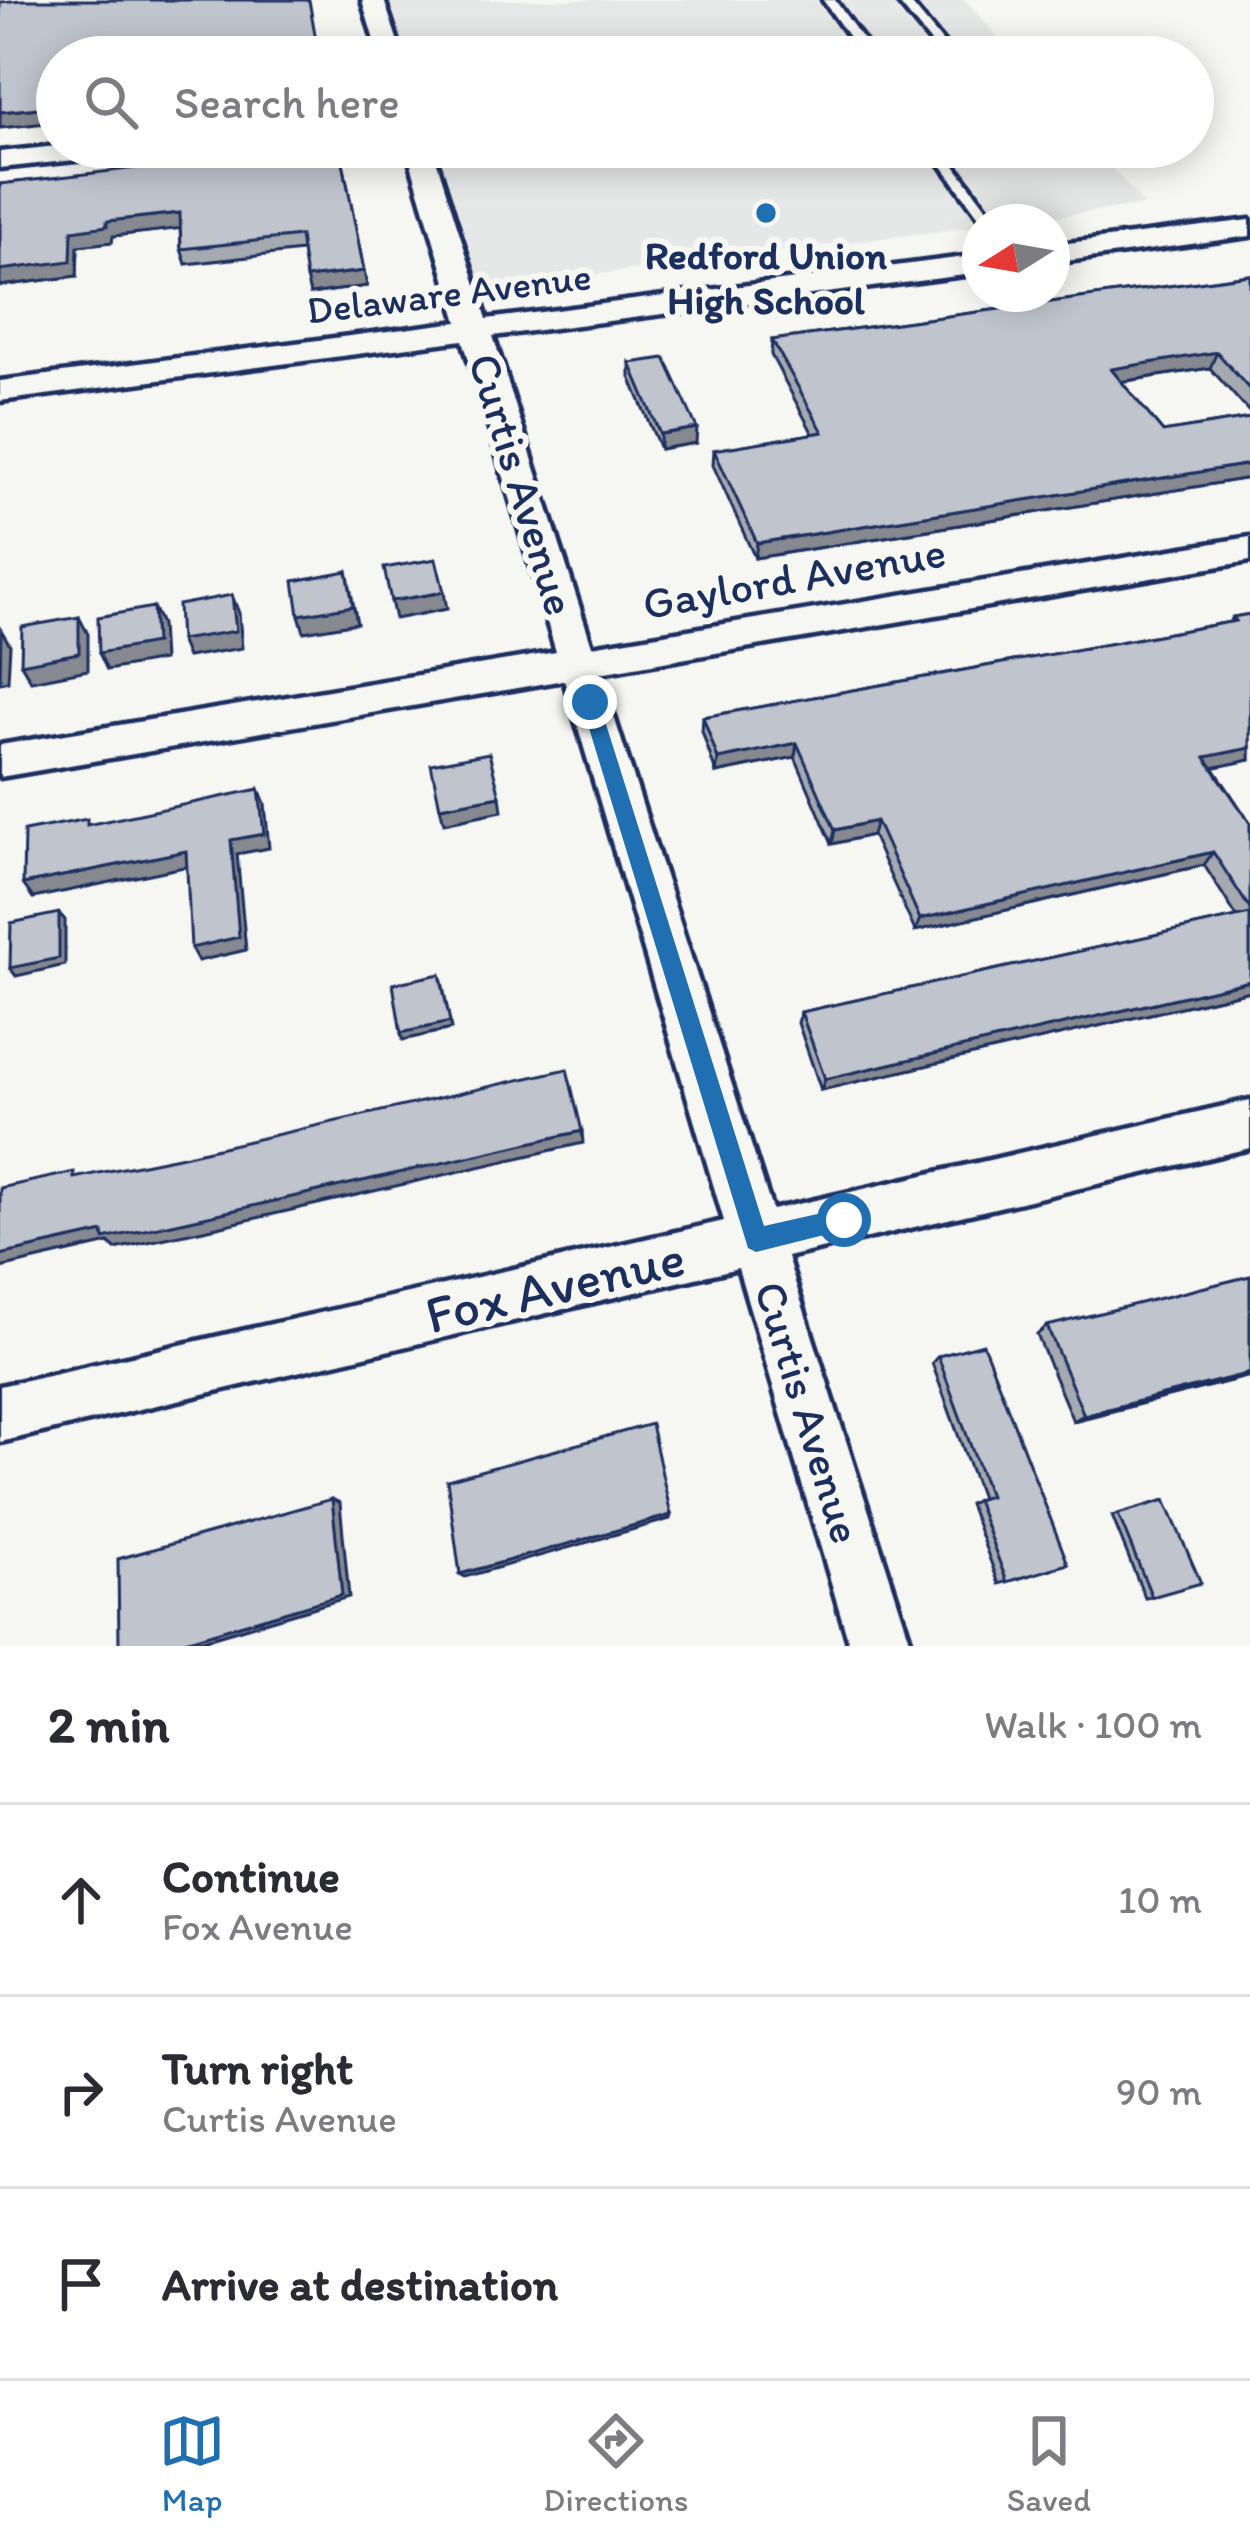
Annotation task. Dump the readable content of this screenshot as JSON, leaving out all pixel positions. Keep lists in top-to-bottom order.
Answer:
{
  "streets": {
    "street": [
      "Delaware Avenue",
      "Curtis Avenue",
      "Gaylord Avenue",
      "Fox Avenue"
    ]
  },
  "crossings": [
    ["Delaware Avenue", "Curtis Avenue"],
    ["Curtis Avenue", "Gaylord Avenue"],
    ["Curtis Avenue", "Fox Avenue"]
  ],
  "places": ["Redford Union High School"],
  "north": "left",
  "page": {
    "search": "Search here",
    "heading": ["2 min", "Walk · 100 m"],
    "list": [
      ["Continue", "Fox Avenue", "10 m"],
      ["Turn right", "Curtis Avenue", "90 m"],
      "Arrive at destination"
    ],
    "nav": ["Map", "Directions", "Saved"]
  }
}
